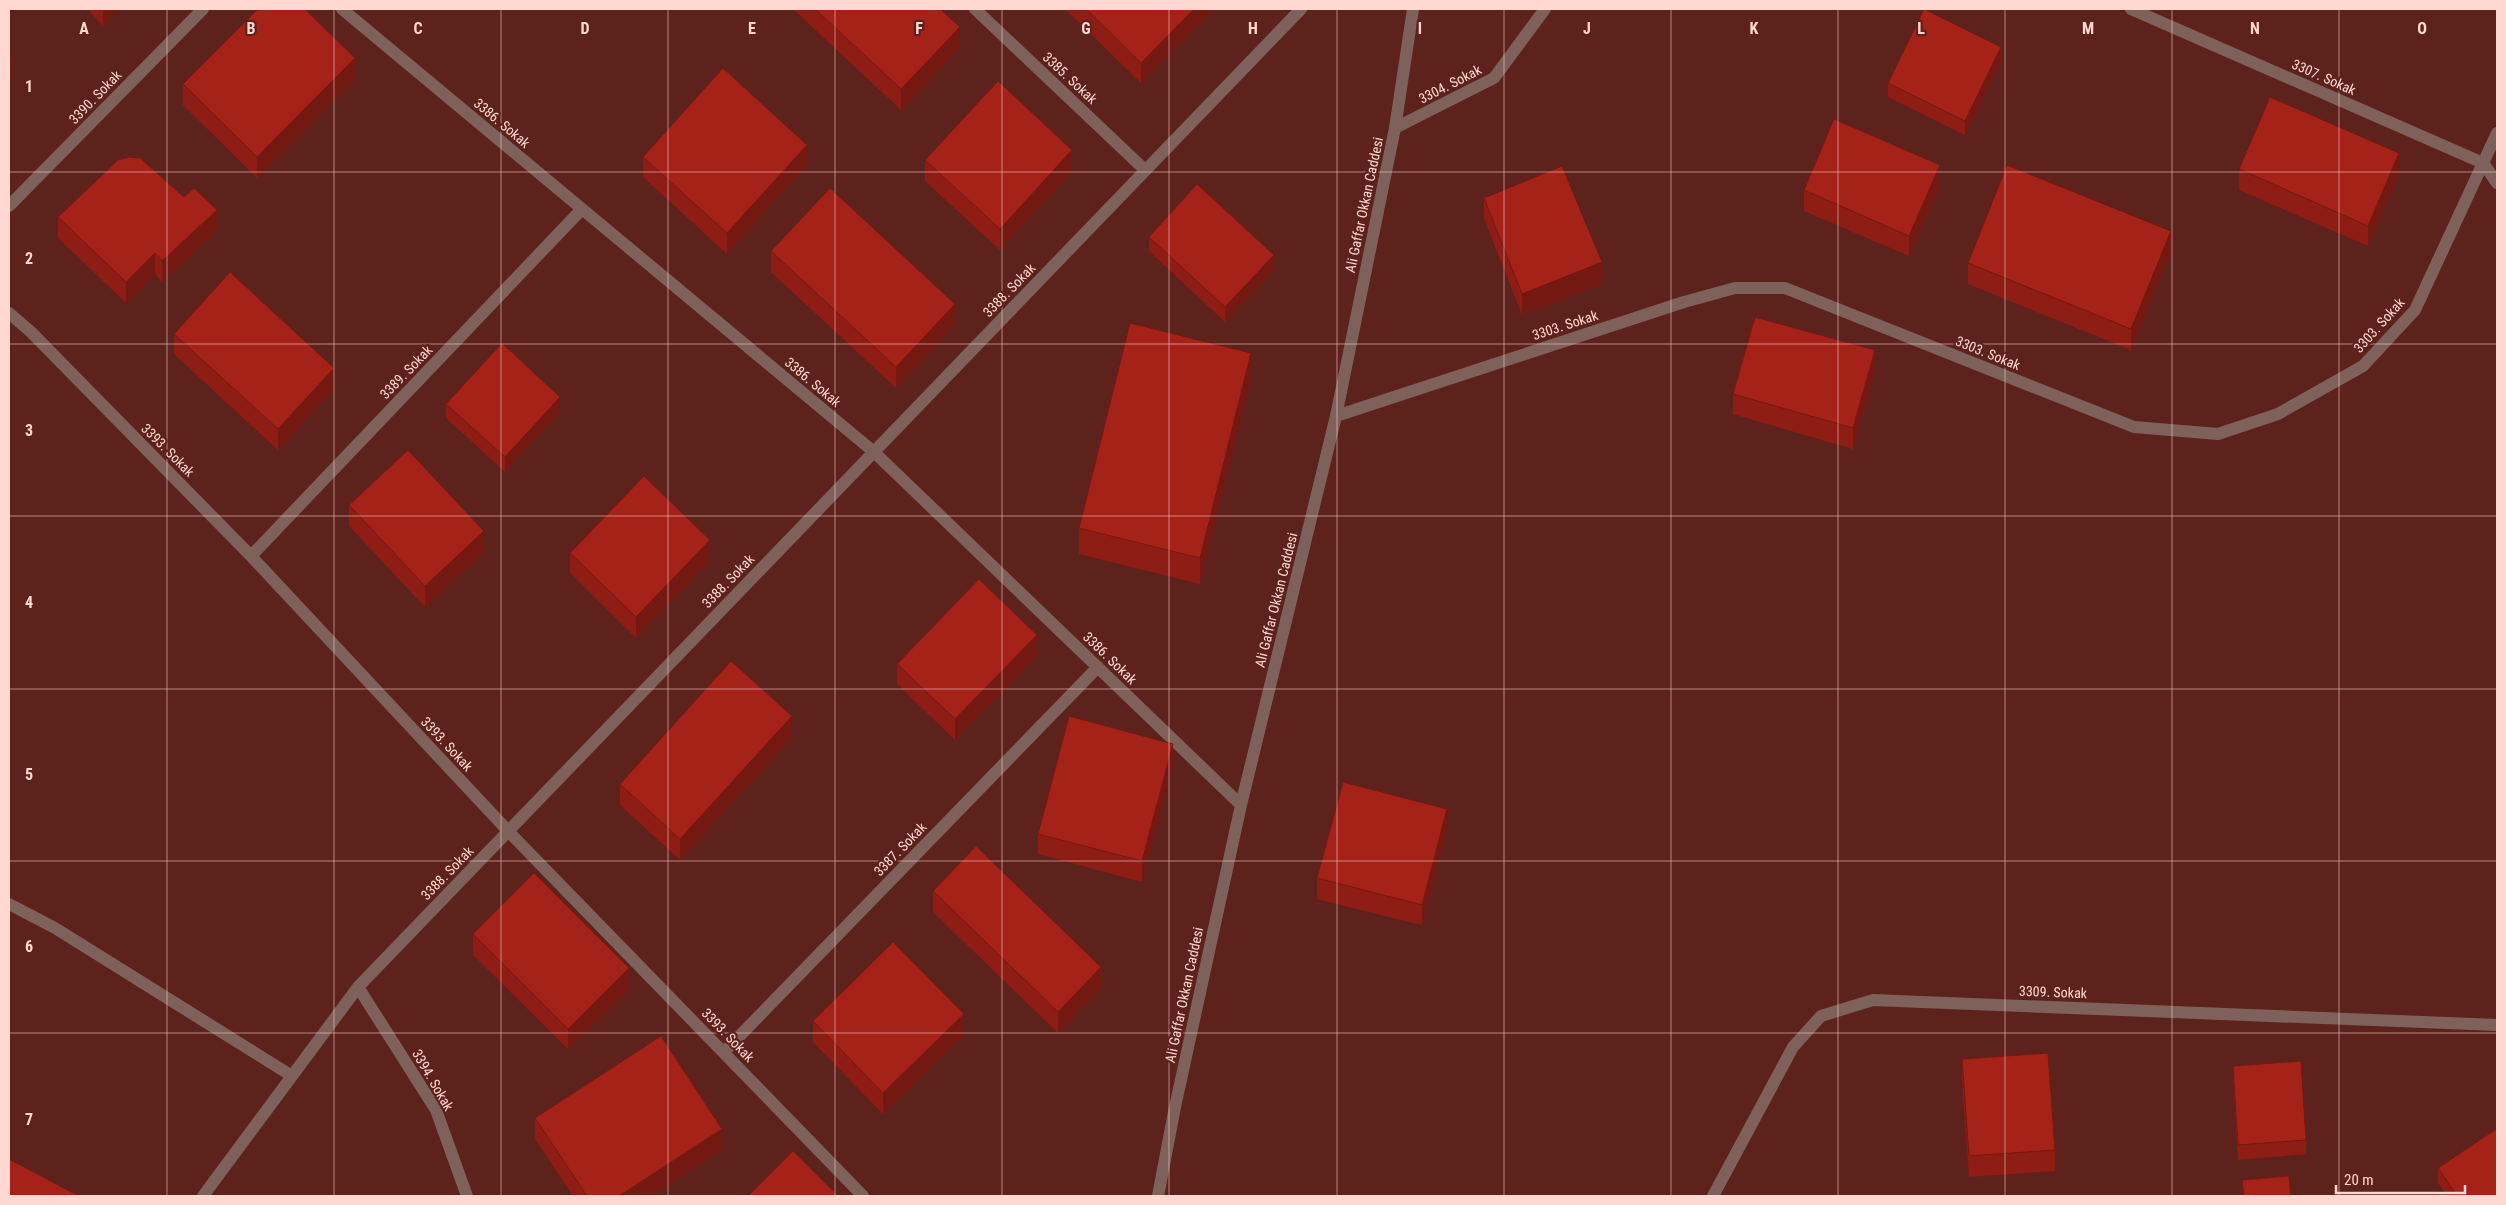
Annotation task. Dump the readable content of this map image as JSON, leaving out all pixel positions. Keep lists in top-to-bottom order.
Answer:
{
  "streets": {
    "street": [
      "3307. Sokak",
      "3385. Sokak",
      "3304. Sokak",
      "3390. Sokak",
      "3386. Sokak",
      "Ali Gaffar Okkan Caddesi",
      "3388. Sokak",
      "3303. Sokak",
      "3389. Sokak",
      "3393. Sokak",
      "3387. Sokak",
      "3309. Sokak",
      "3394. Sokak"
    ]
  },
  "crossings": [
    ["3307. Sokak", "3303. Sokak"],
    ["3385. Sokak", "3388. Sokak"],
    ["3304. Sokak", "Ali Gaffar Okkan Caddesi"],
    ["3386. Sokak", "Ali Gaffar Okkan Caddesi"],
    ["3386. Sokak", "3388. Sokak"],
    ["3386. Sokak", "3389. Sokak"],
    ["3386. Sokak", "3387. Sokak"],
    ["Ali Gaffar Okkan Caddesi", "3303. Sokak"],
    ["3388. Sokak", "3393. Sokak"],
    ["3388. Sokak", "3394. Sokak"],
    ["3389. Sokak", "3393. Sokak"],
    ["3393. Sokak", "3387. Sokak"]
  ],
  "scale_bar": "20 m",
  "grid": {
    "columns": [
      "A",
      "B",
      "C",
      "D",
      "E",
      "F",
      "G",
      "H",
      "I",
      "J",
      "K",
      "L",
      "M",
      "N",
      "O"
    ],
    "rows": [
      "1",
      "2",
      "3",
      "4",
      "5",
      "6",
      "7"
    ]
  }
}
